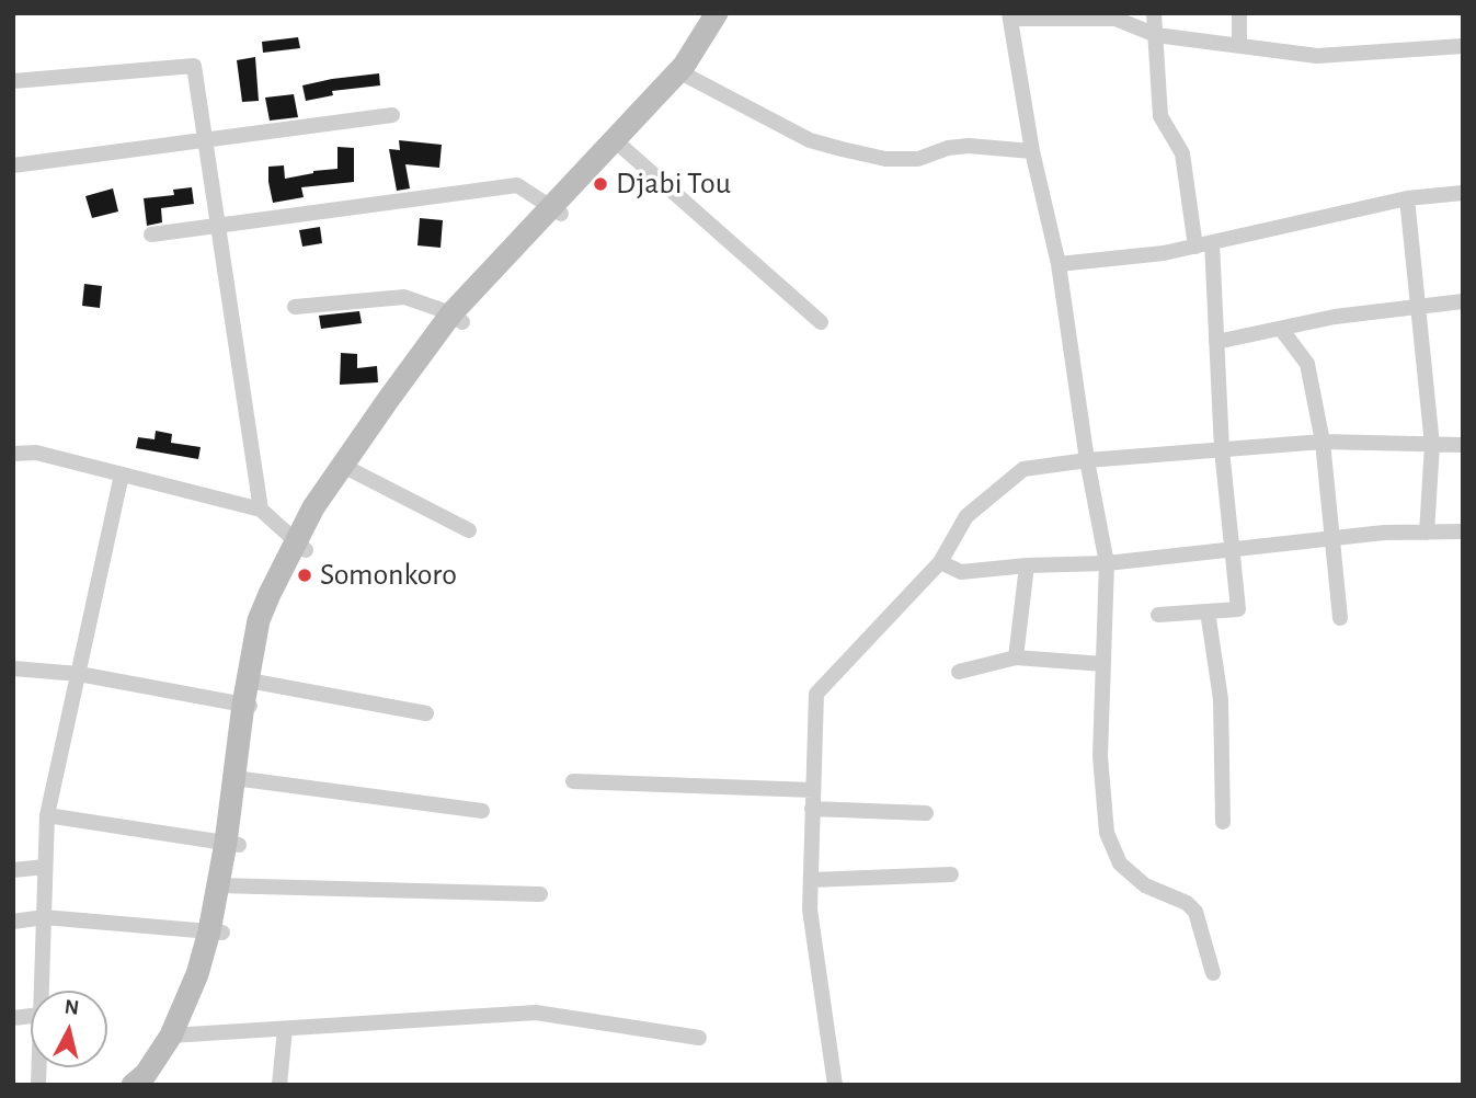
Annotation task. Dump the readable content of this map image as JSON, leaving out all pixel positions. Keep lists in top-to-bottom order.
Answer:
{
  "places": ["Djabi Tou", "Somonkoro"],
  "north": "top"
}
